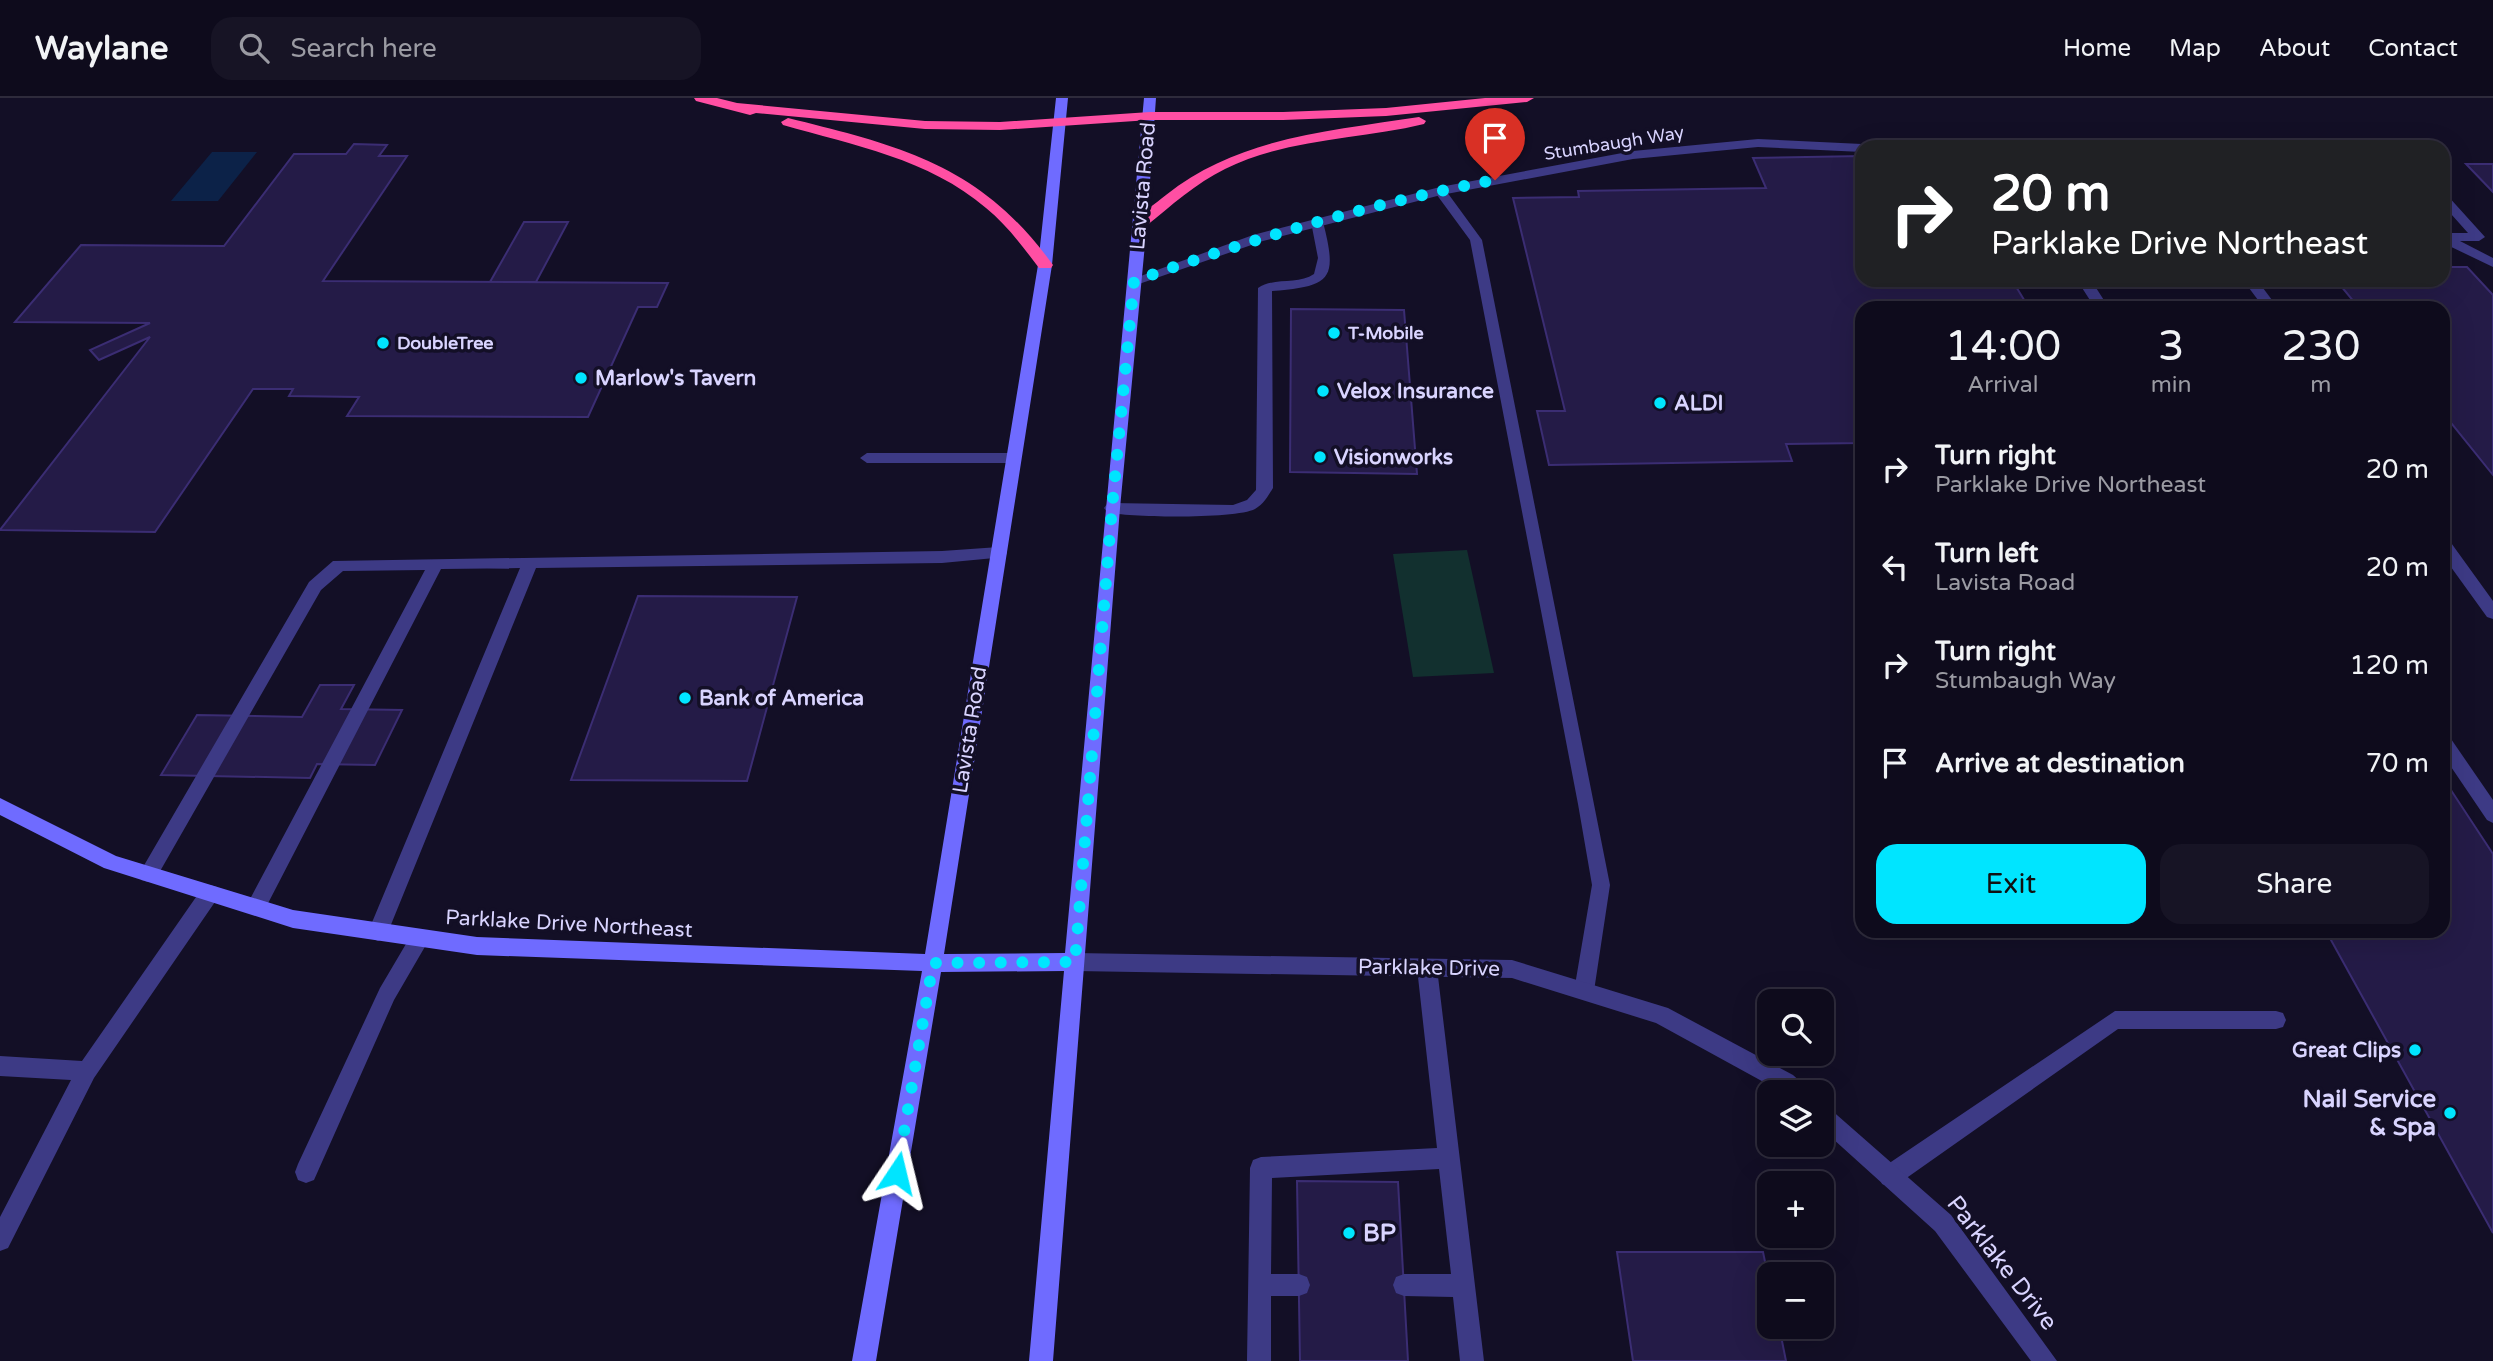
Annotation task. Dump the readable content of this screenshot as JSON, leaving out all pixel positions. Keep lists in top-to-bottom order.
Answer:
{
  "streets": {
    "main road": ["Lavista Road", "Parklake Drive Northeast"],
    "street": ["Stumbaugh Way", "Parklake Drive"]
  },
  "crossings": [
    ["Stumbaugh Way", "Lavista Road"],
    ["Lavista Road", "Parklake Drive Northeast"],
    ["Lavista Road", "Parklake Drive"],
    ["Parklake Drive Northeast", "Parklake Drive"]
  ],
  "places": [
    "T-Mobile",
    "DoubleTree",
    "Marlow's Tavern",
    "Velox Insurance",
    "ALDI",
    "Visionworks",
    "Bank of America",
    "Great Clips",
    "Nail Service & Spa",
    "BP"
  ],
  "page": {
    "header": "Waylane",
    "search": "Search here",
    "nav": [
      "Home",
      "Map",
      "About",
      "Contact"
    ],
    "turn": ["20 m", "Parklake Drive Northeast"],
    "eta": [
      "14:00",
      "Arrival",
      "3",
      "min",
      "230",
      "m"
    ],
    "list": [
      {
        "name": "Turn right",
        "note": "Parklake Drive Northeast",
        "value": "20 m"
      },
      {
        "name": "Turn left",
        "note": "Lavista Road",
        "value": "20 m"
      },
      {
        "name": "Turn right",
        "note": "Stumbaugh Way",
        "value": "120 m"
      },
      {
        "name": "Arrive at destination",
        "value": "70 m"
      }
    ],
    "buttons": ["Exit", "Share"],
    "map_buttons": ["+", "−"]
  }
}
